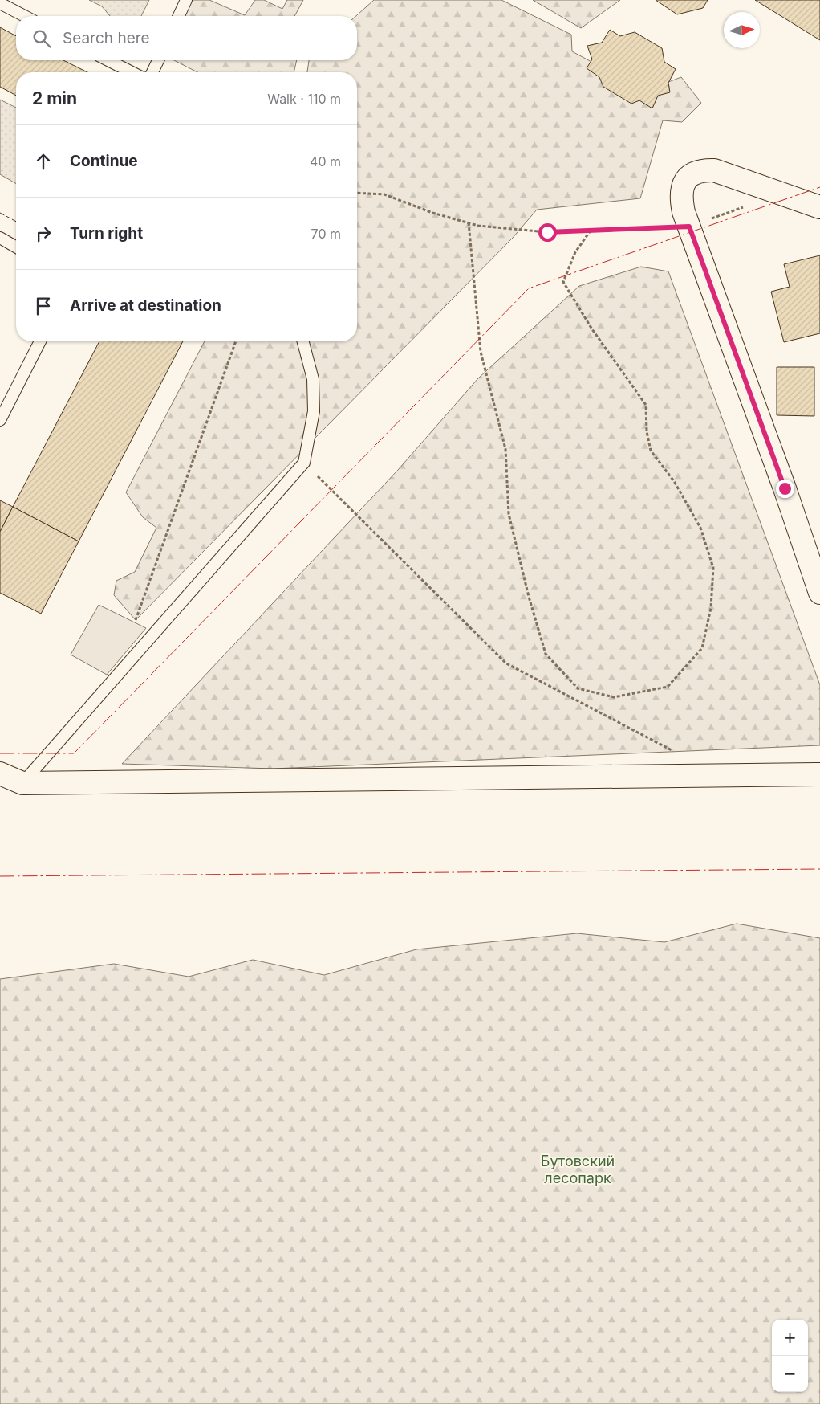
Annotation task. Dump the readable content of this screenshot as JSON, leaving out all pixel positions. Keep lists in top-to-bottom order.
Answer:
{
  "parks": ["Бутовский лесопарк"],
  "north": "right",
  "page": {
    "search": "Search here",
    "heading": ["2 min", "Walk · 110 m"],
    "list": [
      ["Continue", "40 m"],
      ["Turn right", "70 m"],
      "Arrive at destination"
    ],
    "map_buttons": ["+", "−"]
  }
}
